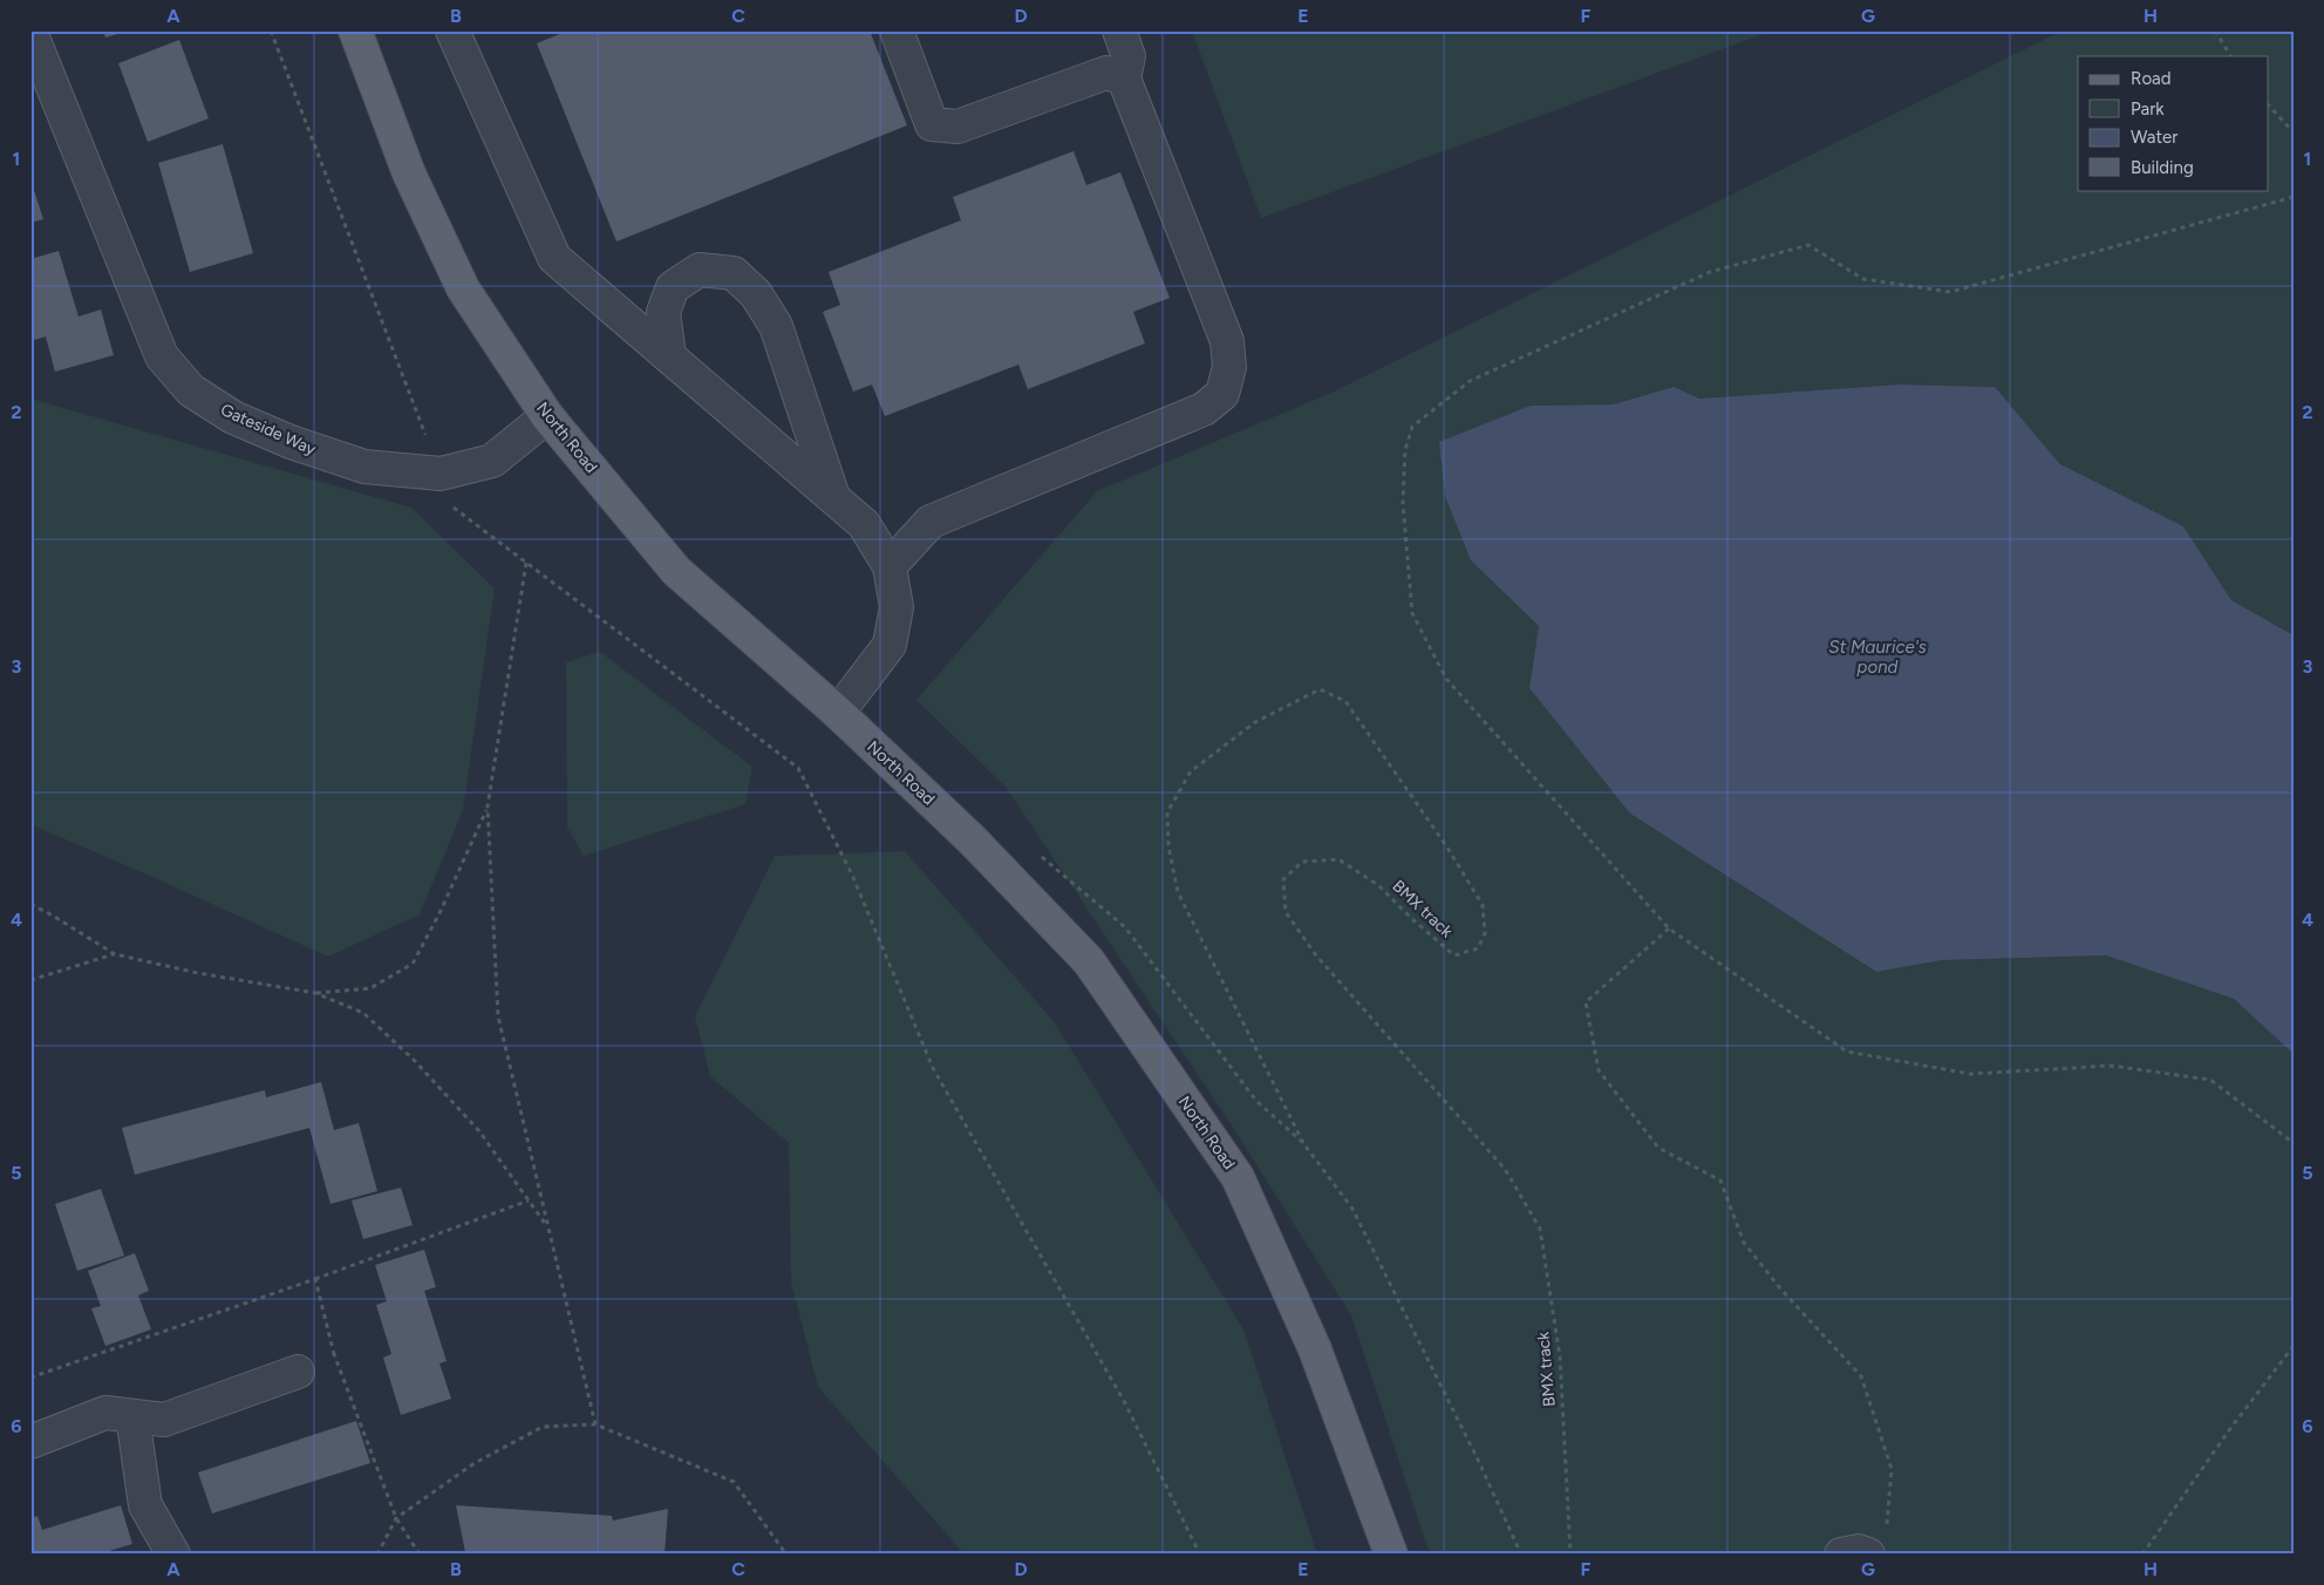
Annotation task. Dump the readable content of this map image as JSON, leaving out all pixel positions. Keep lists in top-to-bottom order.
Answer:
{
  "streets": {
    "main road": ["North Road"],
    "street": ["Gateside Way"],
    "path": ["BMX track"]
  },
  "crossings": [
    ["Gateside Way", "North Road"]
  ],
  "water": ["St Maurice's pond"],
  "legend": [
    "Road",
    "Park",
    "Water",
    "Building"
  ],
  "grid": {
    "columns": [
      "A",
      "B",
      "C",
      "D",
      "E",
      "F",
      "G",
      "H"
    ],
    "rows": [
      "1",
      "2",
      "3",
      "4",
      "5",
      "6"
    ]
  }
}
